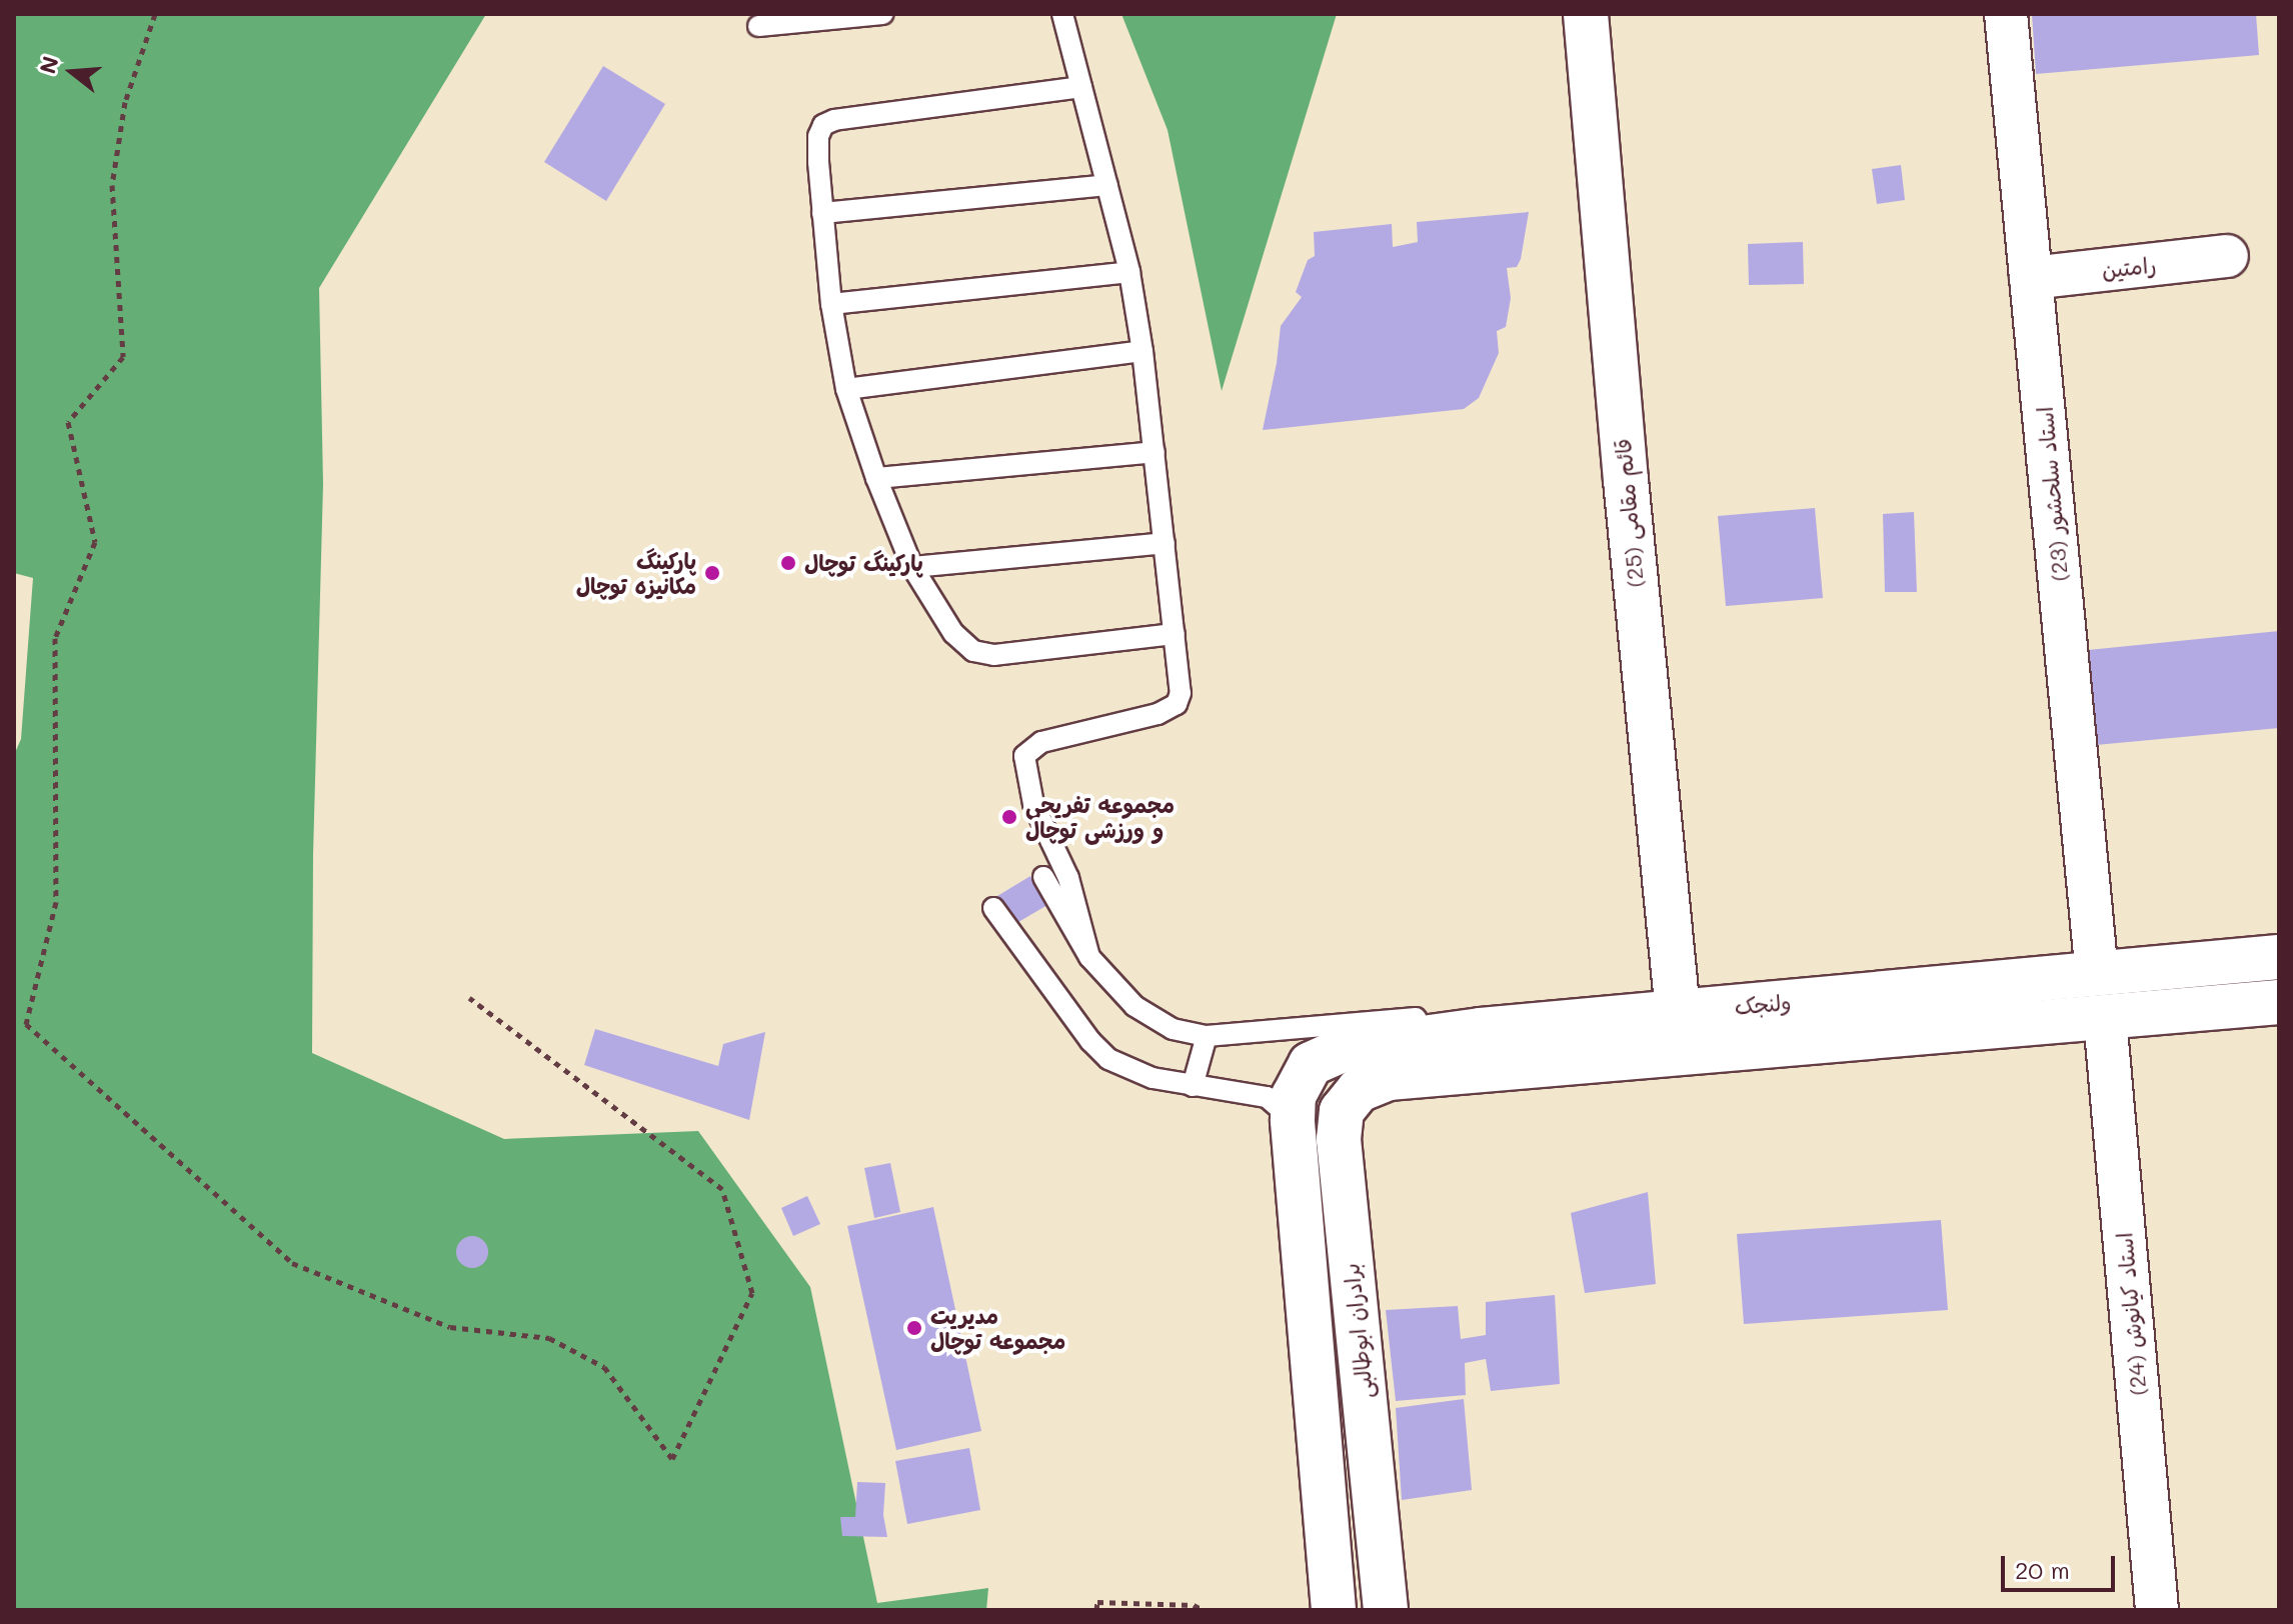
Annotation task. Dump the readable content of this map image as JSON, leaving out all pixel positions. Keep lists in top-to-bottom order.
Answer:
{
  "streets": {
    "main road": ["قائم مقامی (25)", "ولنجک", "برادران ابوطالبی"],
    "street": ["رامتین", "استاد سلحشور (23)", "استاد کیانوش (24)"]
  },
  "crossings": [
    ["رامتین", "استاد سلحشور (23)"],
    ["استاد سلحشور (23)", "ولنجک"],
    ["قائم مقامی (25)", "ولنجک"],
    ["ولنجک", "استاد کیانوش (24)"],
    ["ولنجک", "برادران ابوطالبی"]
  ],
  "places": [
    "پارکینگ توچال",
    "پارکینگ مکانیزه توچال",
    "مجموعه تفریحی و ورزشی توچال",
    "مدیریت مجموعه توچال"
  ],
  "scale_bar": "20 m",
  "north": "left"
}
